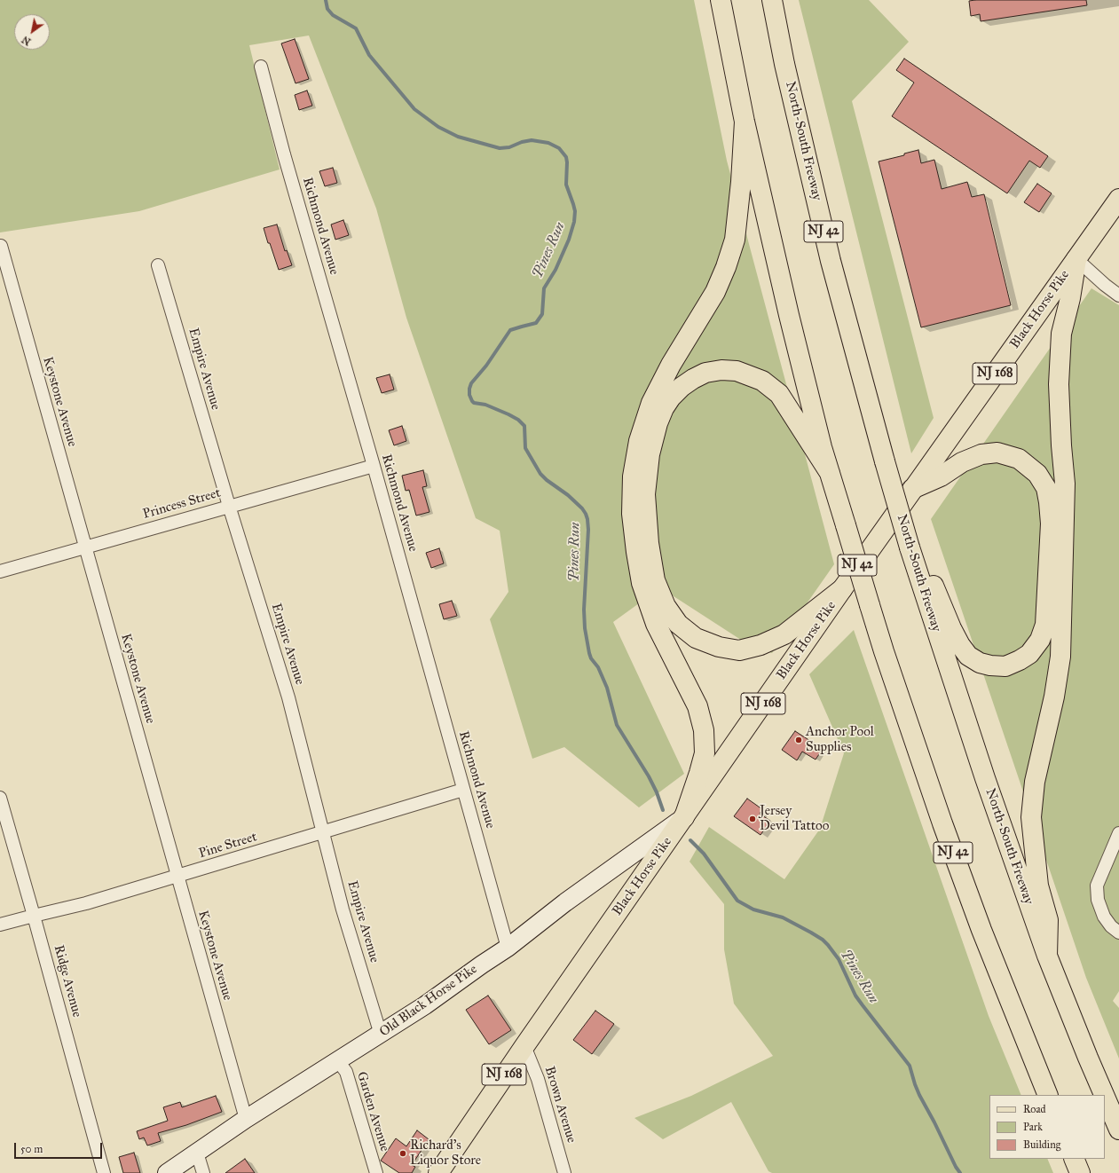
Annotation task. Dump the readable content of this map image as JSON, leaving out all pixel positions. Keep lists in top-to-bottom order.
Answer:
{
  "streets": {
    "main road": [
      "North-South Freeway",
      "NJ 42",
      "Black Horse Pike",
      "NJ 168"
    ],
    "street": [
      "Richmond Avenue",
      "Empire Avenue",
      "Keystone Avenue",
      "Princess Street",
      "Pine Street",
      "Ridge Avenue",
      "Old Black Horse Pike",
      "Brown Avenue",
      "Garden Avenue"
    ]
  },
  "crossings": [
    ["Richmond Avenue", "Princess Street"],
    ["Richmond Avenue", "Pine Street"],
    ["Richmond Avenue", "Old Black Horse Pike"],
    ["Black Horse Pike", "Old Black Horse Pike"],
    ["Black Horse Pike", "Brown Avenue"],
    ["Empire Avenue", "Princess Street"],
    ["Empire Avenue", "Pine Street"],
    ["Empire Avenue", "Old Black Horse Pike"],
    ["Keystone Avenue", "Princess Street"],
    ["Keystone Avenue", "Pine Street"],
    ["Keystone Avenue", "Old Black Horse Pike"],
    ["Pine Street", "Ridge Avenue"],
    ["Old Black Horse Pike", "Garden Avenue"]
  ],
  "water": ["Pines Run"],
  "places": ["Anchor Pool Supplies", "Jersey Devil Tattoo", "Richard's Liquor Store"],
  "legend": ["Road", "Park", "Building"],
  "scale_bar": "50 m",
  "north": "bottom left"
}
